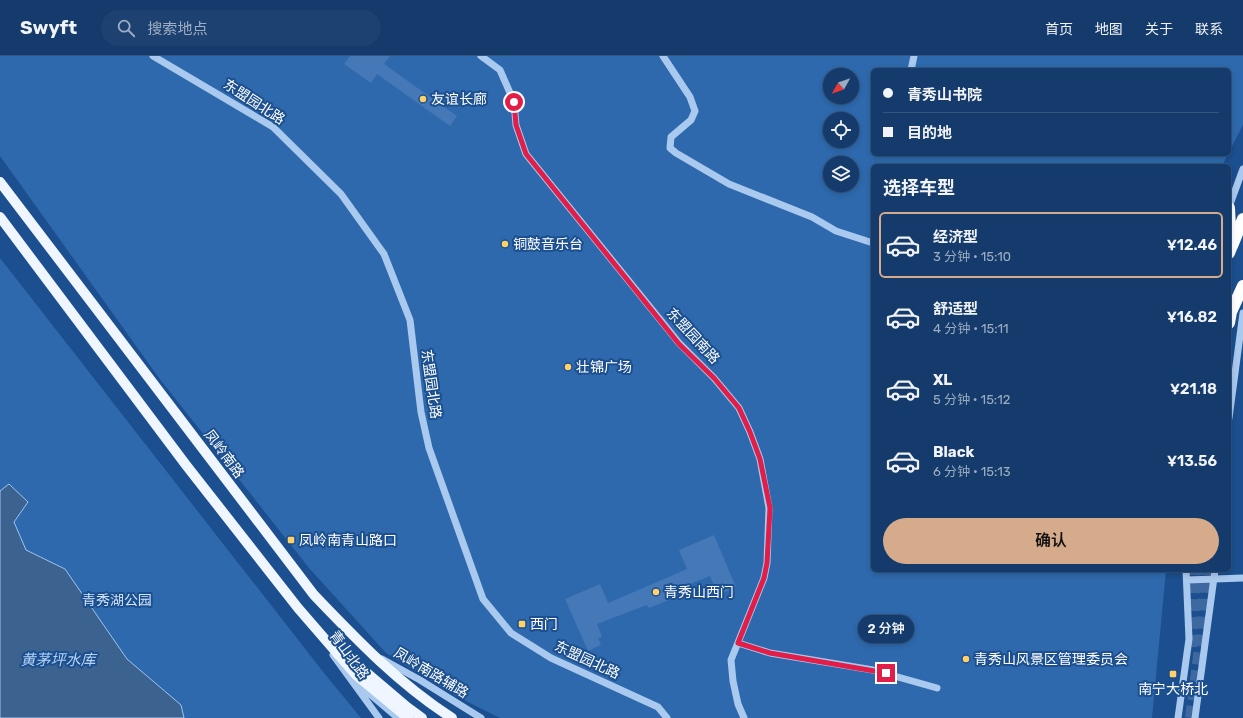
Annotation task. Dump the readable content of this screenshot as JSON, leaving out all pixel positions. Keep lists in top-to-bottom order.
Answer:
{
  "streets": {
    "main road": ["凤岭南路"],
    "street": [
      "东盟园北路",
      "东盟园南路",
      "青山北路",
      "凤岭南路辅路"
    ]
  },
  "crossings": [
    ["凤岭南路", "凤岭南路辅路"]
  ],
  "water": ["黄茅坪水库"],
  "parks": ["青秀湖公园"],
  "places": {
    "other": [
      "友谊长廊",
      "铜鼓音乐台",
      "壮锦广场",
      "青秀山西门",
      "青秀山风景区管理委员会"
    ],
    "transit": ["凤岭南青山路口", "西门", "南宁大桥北"]
  },
  "north": "bottom left",
  "page": {
    "header": "Swyft",
    "search": "搜索地点",
    "nav": [
      "首页",
      "地图",
      "关于",
      "联系"
    ],
    "banner": ["青秀山书院", "目的地"],
    "heading": "选择车型",
    "list": [
      {
        "name": "经济型",
        "note": "3 分钟 · 15:10",
        "value": "¥12.46"
      },
      {
        "name": "舒适型",
        "note": "4 分钟 · 15:11",
        "value": "¥16.82"
      },
      {
        "name": "XL",
        "note": "5 分钟 · 15:12",
        "value": "¥21.18"
      },
      {
        "name": "Black",
        "note": "6 分钟 · 15:13",
        "value": "¥13.56"
      }
    ],
    "buttons": "确认",
    "bubble": "2 分钟"
  }
}
